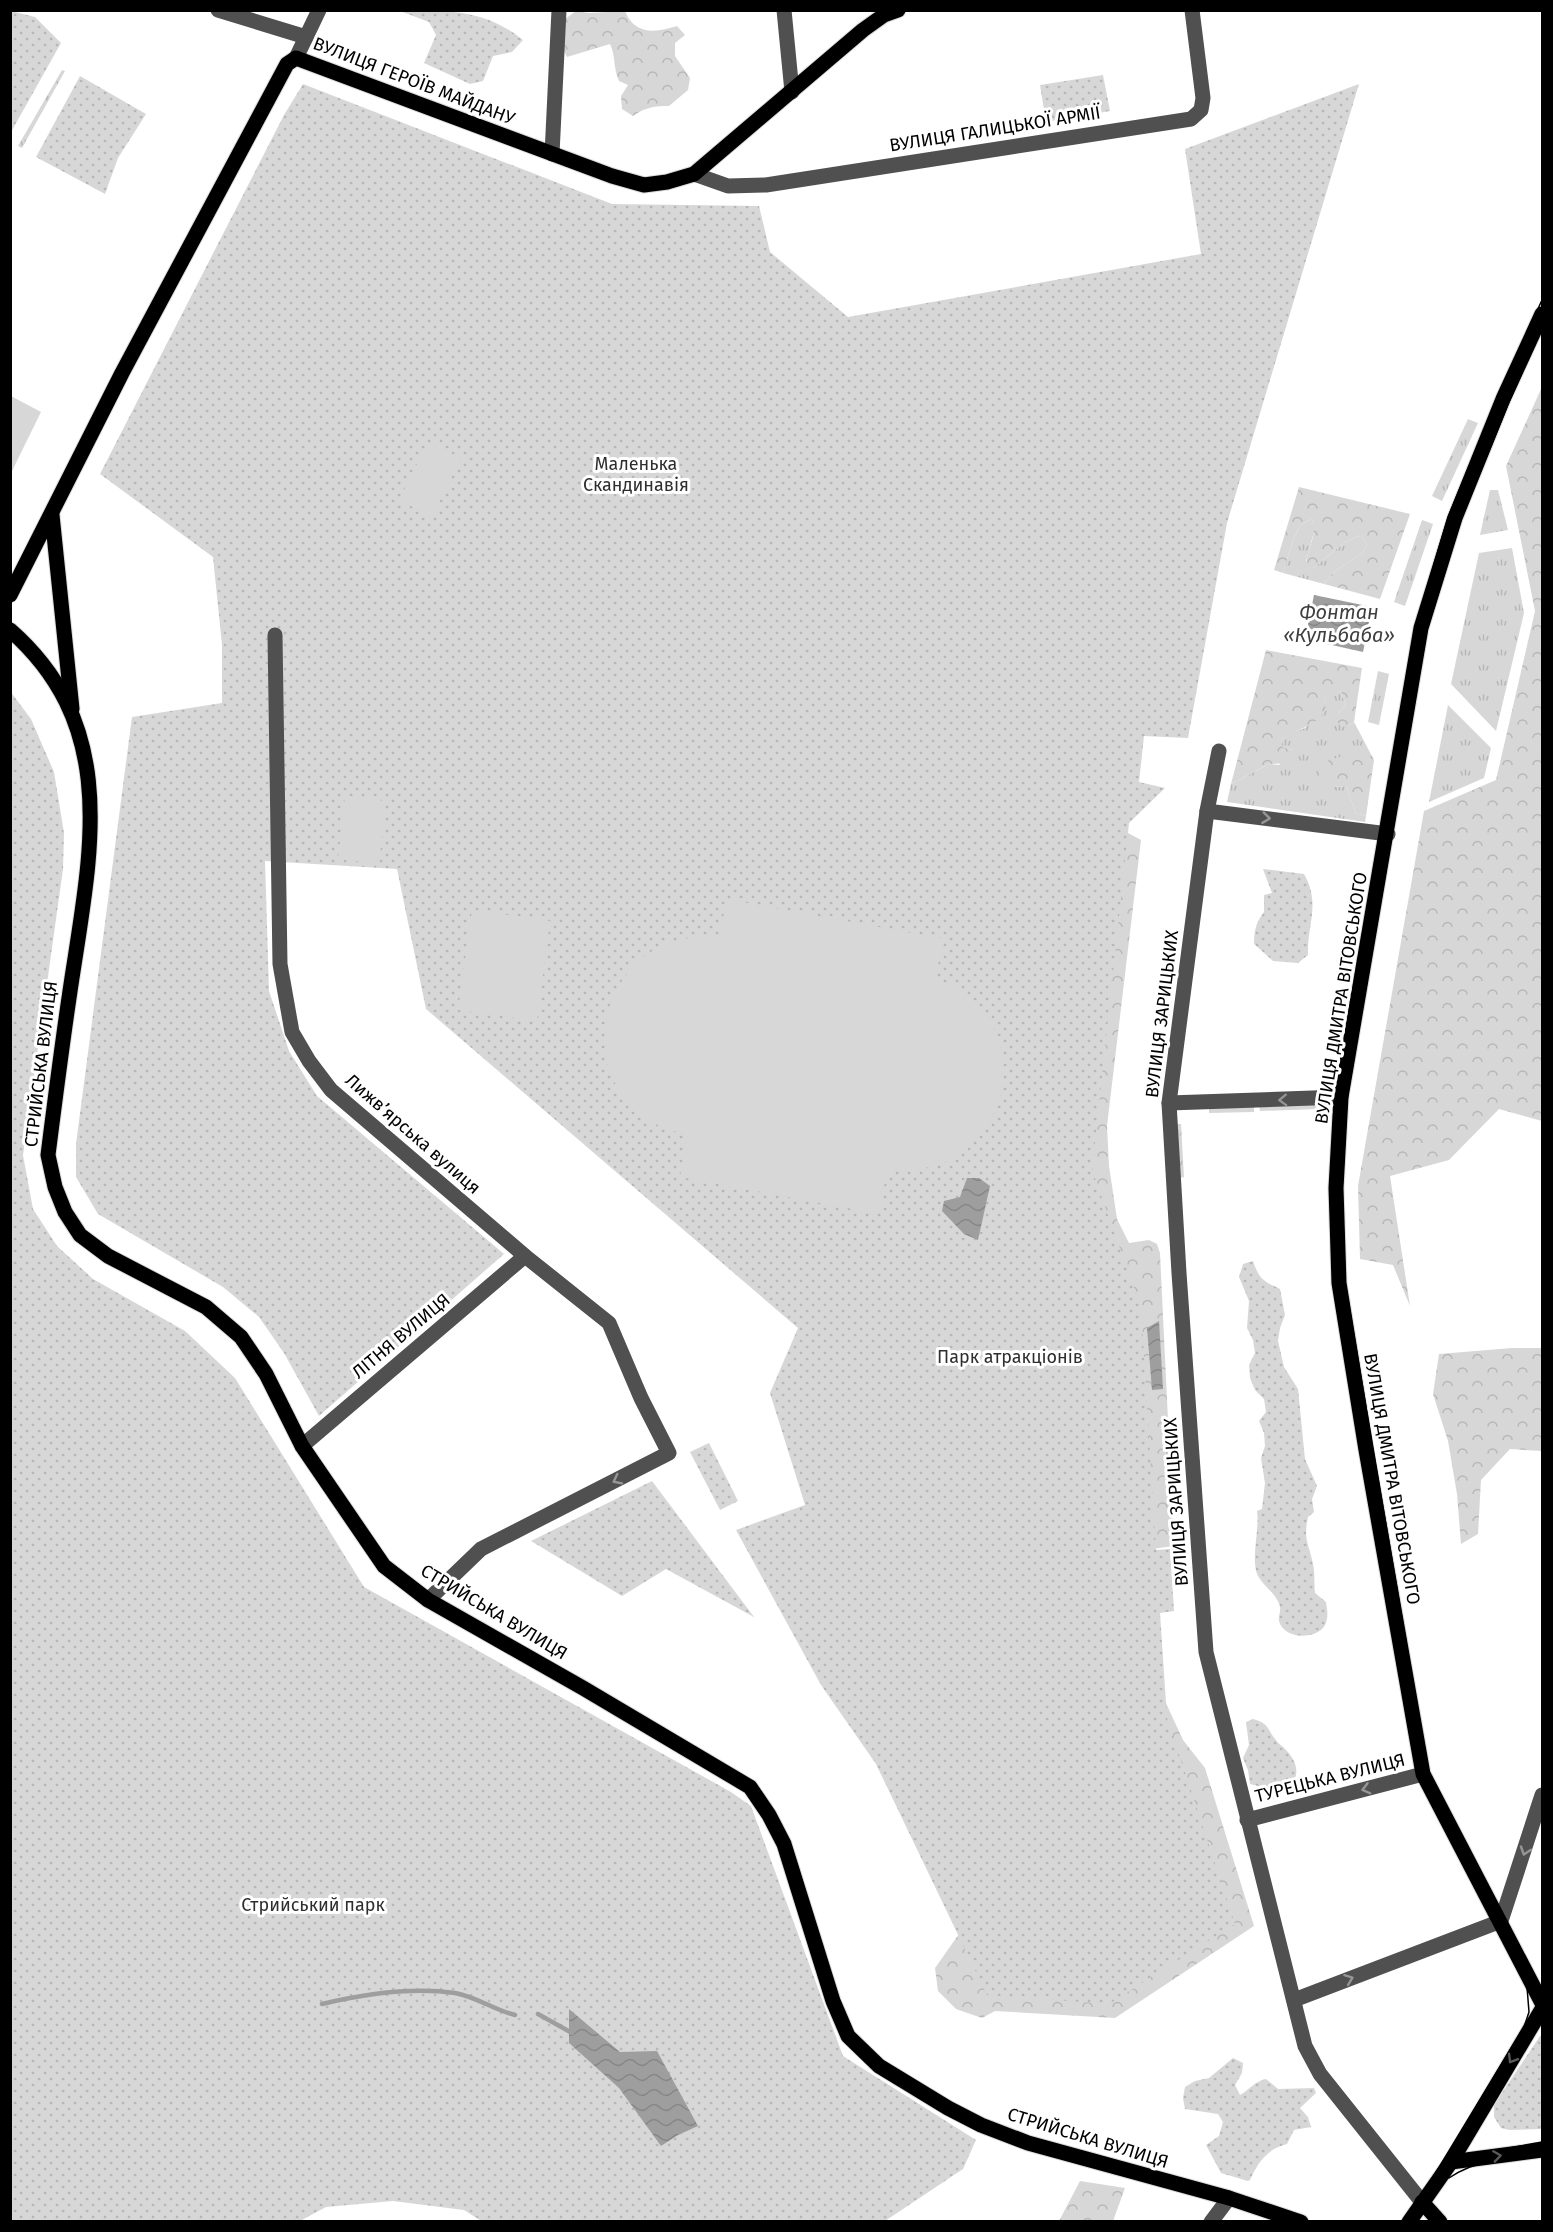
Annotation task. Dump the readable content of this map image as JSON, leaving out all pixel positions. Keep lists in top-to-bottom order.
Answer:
{
  "streets": {
    "main road": ["ВУЛИЦЯ ГЕРОЇВ МАЙДАНУ", "ВУЛИЦЯ ДМИТРА ВІТОВСЬКОГО", "СТРИЙСЬКА ВУЛИЦЯ"],
    "street": [
      "ВУЛИЦЯ ГАЛИЦЬКОЇ АРМІЇ",
      "ВУЛИЦЯ ЗАРИЦЬКИХ",
      "Лижвʼярська вулиця",
      "ЛІТНЯ ВУЛИЦЯ",
      "ТУРЕЦЬКА ВУЛИЦЯ"
    ]
  },
  "crossings": [
    ["ВУЛИЦЯ ГЕРОЇВ МАЙДАНУ", "ВУЛИЦЯ ГАЛИЦЬКОЇ АРМІЇ"],
    ["ВУЛИЦЯ ДМИТРА ВІТОВСЬКОГО", "ТУРЕЦЬКА ВУЛИЦЯ"],
    ["ВУЛИЦЯ ЗАРИЦЬКИХ", "ТУРЕЦЬКА ВУЛИЦЯ"],
    ["СТРИЙСЬКА ВУЛИЦЯ", "Лижвʼярська вулиця"],
    ["СТРИЙСЬКА ВУЛИЦЯ", "ЛІТНЯ ВУЛИЦЯ"],
    ["Лижвʼярська вулиця", "ЛІТНЯ ВУЛИЦЯ"]
  ],
  "one_way": ["ТУРЕЦЬКА ВУЛИЦЯ"],
  "water": ["Фонтан «Кульбаба»"],
  "parks": ["Маленька Скандинавія", "Парк атракціонів", "Стрийський парк"]
}
